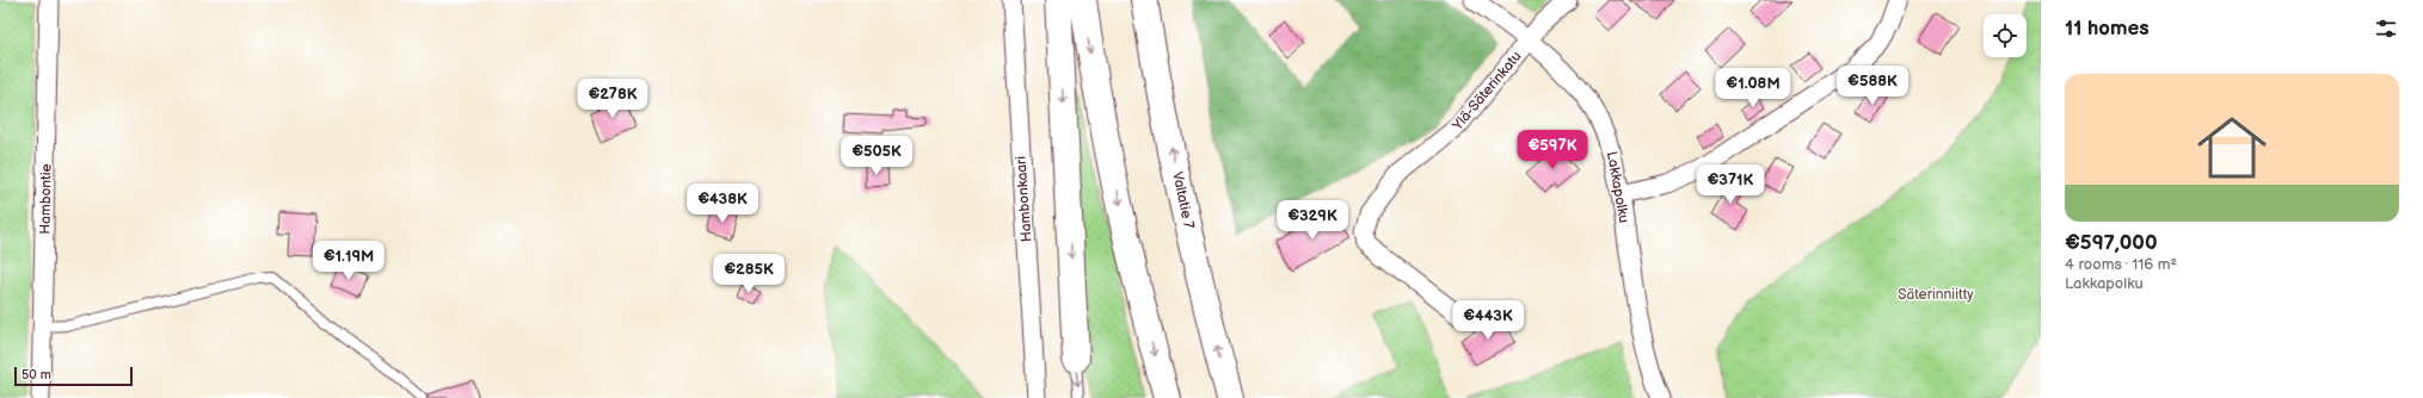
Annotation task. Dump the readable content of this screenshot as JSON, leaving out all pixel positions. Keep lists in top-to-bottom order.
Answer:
{
  "streets": {
    "highway": ["Valtatie 7"],
    "street": [
      "Ylä-Säterinkatu",
      "Lakkapolku",
      "Hambontie",
      "Hambonkaari"
    ]
  },
  "crossings": [
    ["Ylä-Säterinkatu", "Lakkapolku"]
  ],
  "parks": ["Säterinniitty"],
  "scale_bar": "50 m",
  "page": {
    "heading": "11 homes",
    "list": [
      {
        "name": "€597,000",
        "note": "4 rooms · 116 m² · Lakkapolku"
      }
    ],
    "price": [
      "€588K",
      "€1.08M",
      "€278K",
      "€597K",
      "€505K",
      "€371K",
      "€438K",
      "€329K",
      "€1.19M",
      "€285K",
      "€443K"
    ],
    "scale": "50 m"
  }
}
